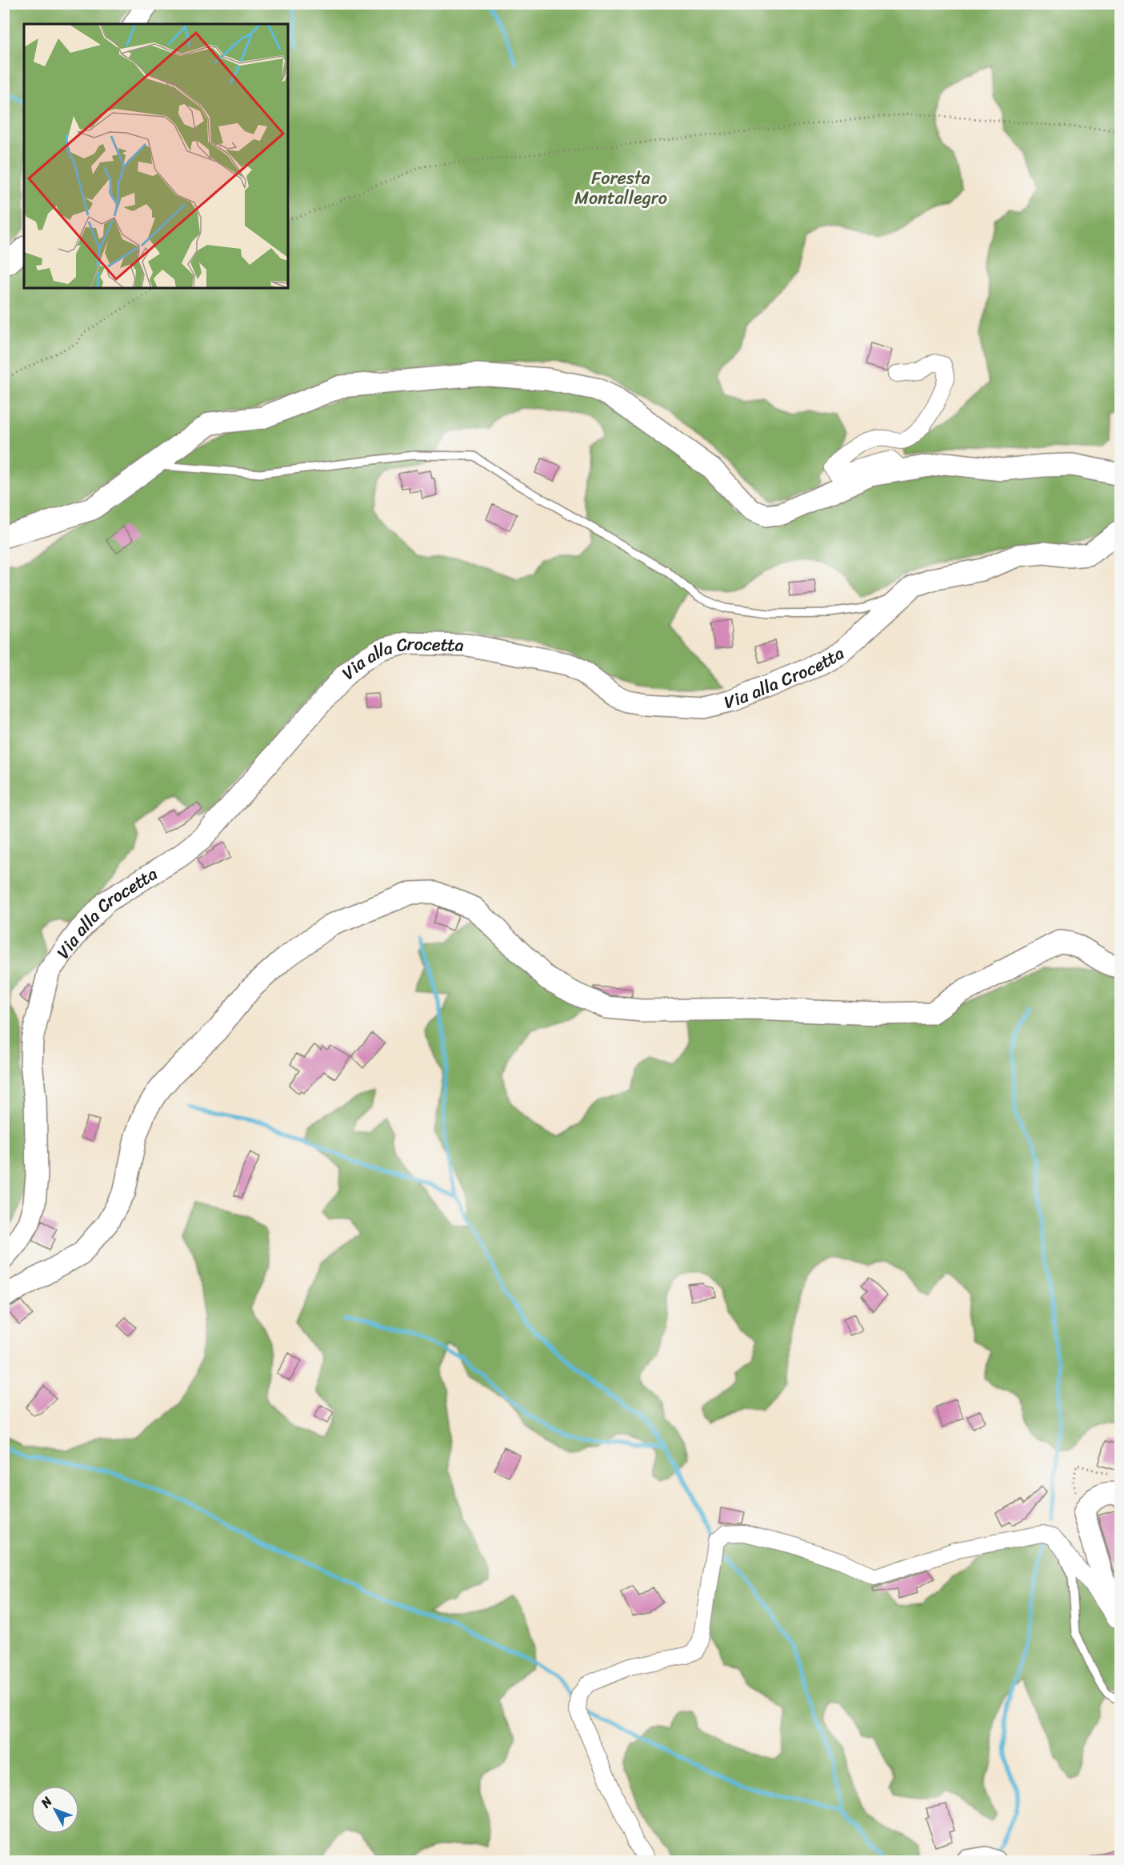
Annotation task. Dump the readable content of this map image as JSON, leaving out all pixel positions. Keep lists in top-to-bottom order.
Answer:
{
  "streets": {
    "street": ["Via alla Crocetta"]
  },
  "parks": ["Foresta Montallegro"],
  "north": "top left"
}
